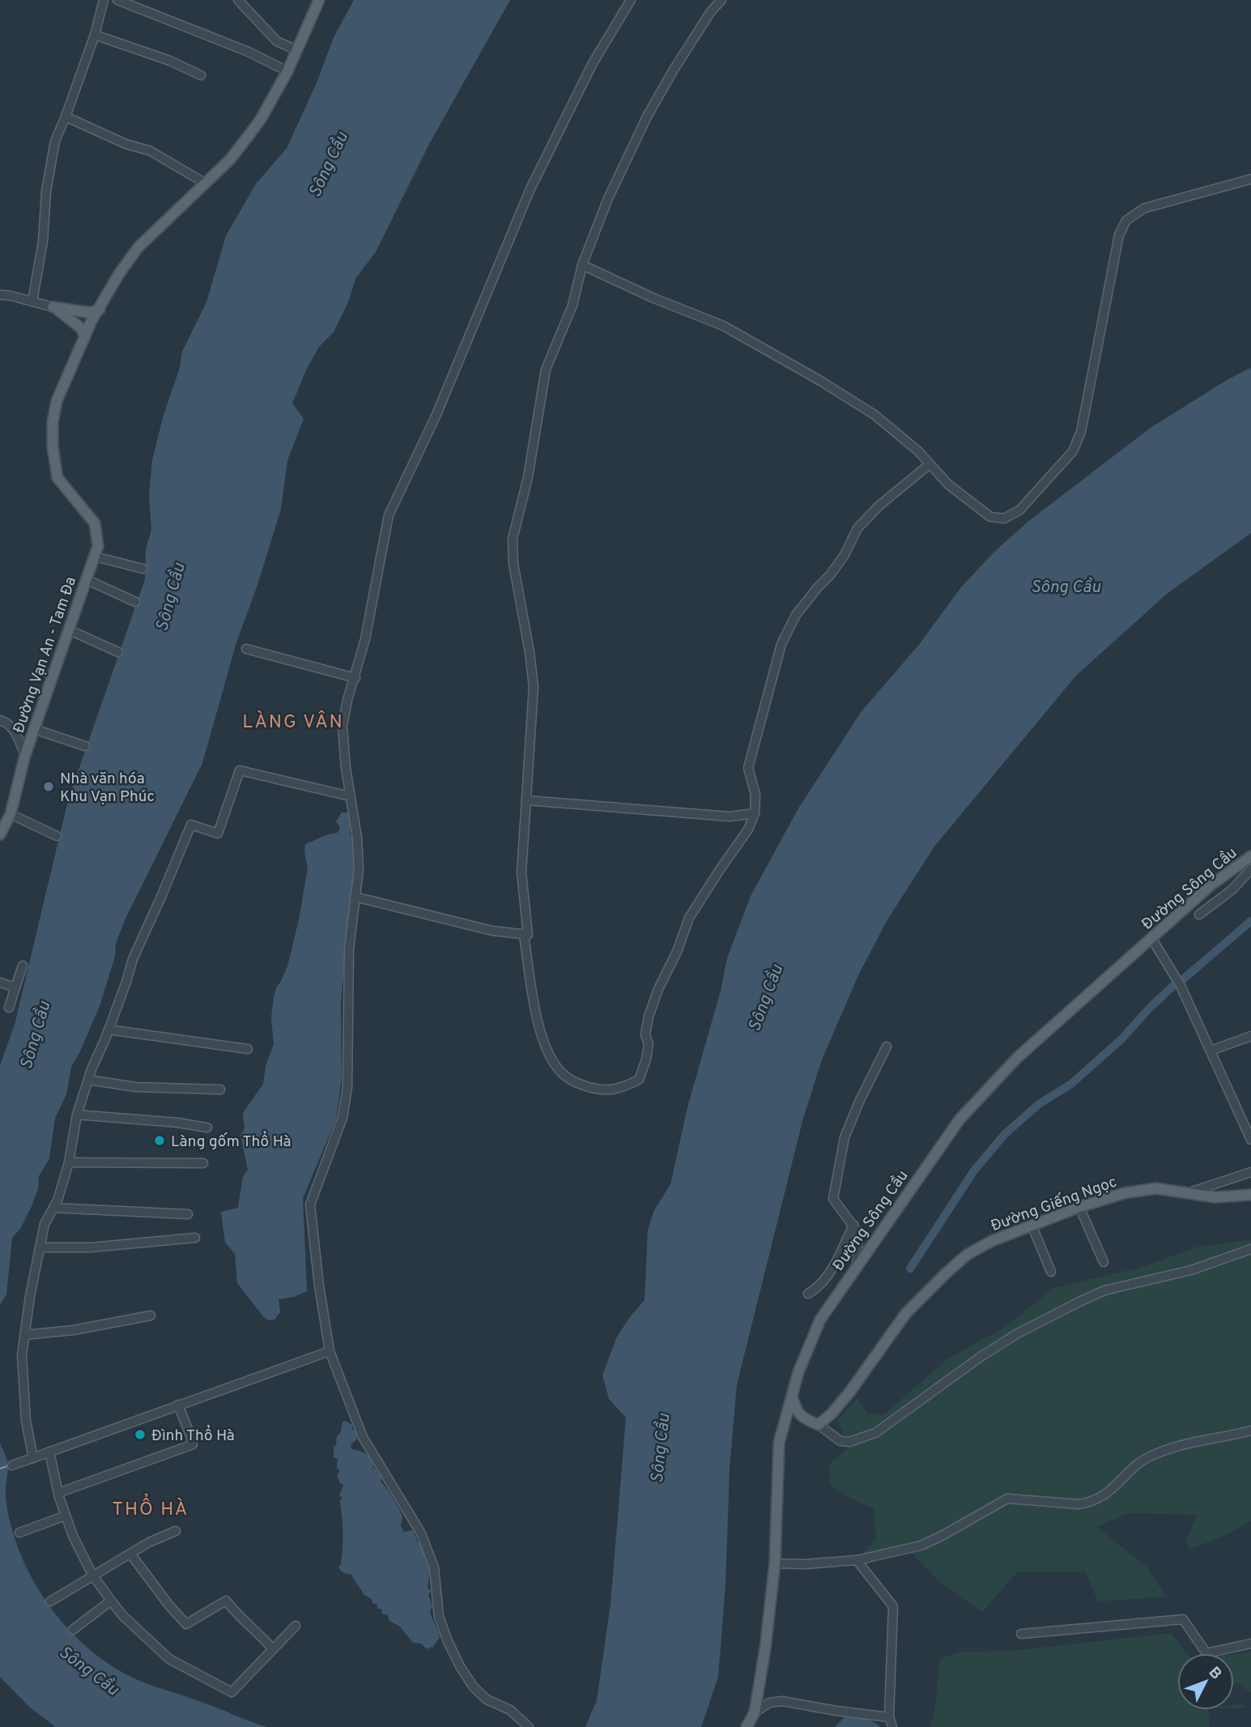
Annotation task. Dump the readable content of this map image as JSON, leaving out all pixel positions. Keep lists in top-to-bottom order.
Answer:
{
  "streets": {
    "main road": ["Đường Vạn An - Tam Đa", "Đường Sông Cầu", "Đường Giếng Ngọc"]
  },
  "districts": ["LÀNG VÂN", "THỔ HÀ"],
  "water": ["Sông Cầu"],
  "places": ["Nhà văn hóa Khu Vạn Phúc", "Làng gốm Thổ Hà", "Đình Thổ Hà"],
  "north": "top right"
}
